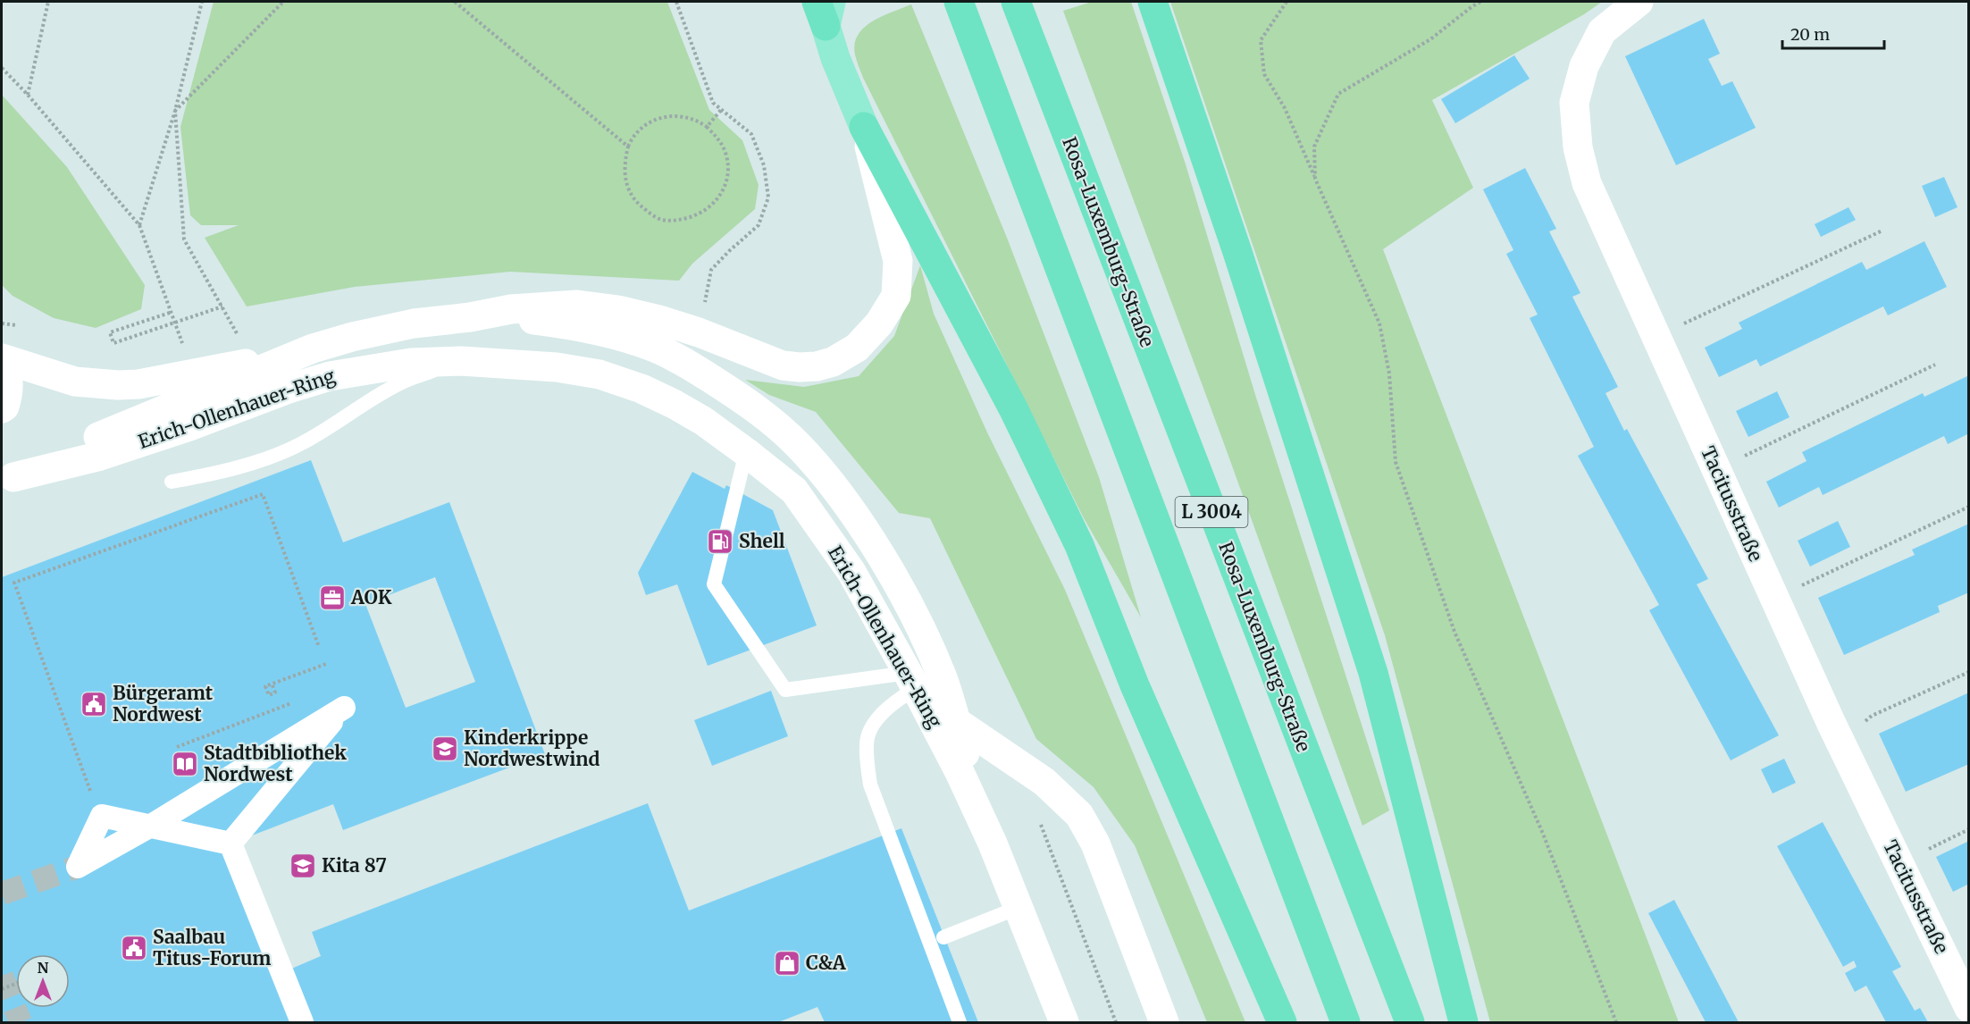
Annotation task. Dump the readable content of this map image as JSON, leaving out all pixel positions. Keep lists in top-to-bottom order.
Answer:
{
  "streets": {
    "highway": ["Rosa-Luxemburg-Straße", "L 3004"],
    "main road": ["Erich-Ollenhauer-Ring", "Tacitusstraße"]
  },
  "places": {
    "fuel station": ["Shell"],
    "office": ["AOK"],
    "public building": ["Bürgeramt Nordwest", "Saalbau Titus-Forum"],
    "school or university": ["Kinderkrippe Nordwestwind", "Kita 87"],
    "library": ["Stadtbibliothek Nordwest"],
    "shop": ["C&A"]
  },
  "scale_bar": "20 m",
  "north": "top"
}
